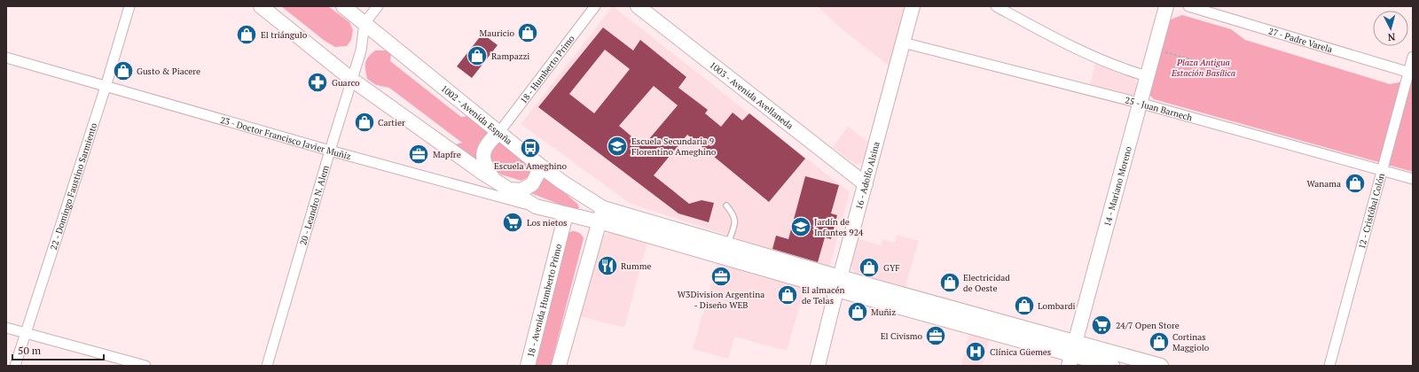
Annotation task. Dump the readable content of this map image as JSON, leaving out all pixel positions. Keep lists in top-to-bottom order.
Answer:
{
  "streets": {
    "street": [
      "27 - Padre Varela",
      "18 - Humberto Primo",
      "1003 - Avenida Avellaneda",
      "25 - Juan Barnech",
      "1002 - Avenida España",
      "23 - Doctor Francisco Javier Muñiz",
      "16 - Adolfo Alsina",
      "22 - Domingo Faustino Sarmiento",
      "14 - Mariano Moreno",
      "20 - Leandro N. Alem",
      "12 - Cristóbal Colón",
      "18 - Avenida Humberto Primo"
    ]
  },
  "crossings": [
    ["27 - Padre Varela", "12 - Cristóbal Colón"],
    ["18 - Humberto Primo", "1002 - Avenida España"],
    ["1003 - Avenida Avellaneda", "16 - Adolfo Alsina"],
    ["25 - Juan Barnech", "16 - Adolfo Alsina"],
    ["25 - Juan Barnech", "14 - Mariano Moreno"],
    ["25 - Juan Barnech", "12 - Cristóbal Colón"],
    ["1002 - Avenida España", "23 - Doctor Francisco Javier Muñiz"],
    ["1002 - Avenida España", "16 - Adolfo Alsina"],
    ["1002 - Avenida España", "20 - Leandro N. Alem"],
    ["23 - Doctor Francisco Javier Muñiz", "16 - Adolfo Alsina"],
    ["23 - Doctor Francisco Javier Muñiz", "22 - Domingo Faustino Sarmiento"],
    ["23 - Doctor Francisco Javier Muñiz", "20 - Leandro N. Alem"],
    ["23 - Doctor Francisco Javier Muñiz", "18 - Avenida Humberto Primo"]
  ],
  "parks": ["Plaza Antigua Estación Basílica"],
  "places": {
    "shop": [
      "Mauricio",
      "El triángulo",
      "Rampazzi",
      "Gusto & Piacere",
      "Cartier",
      "Wanama",
      "GYF",
      "Electricidad de Oeste",
      "El almacén de Telas",
      "Lombardi",
      "Muñiz",
      "Cortinas Maggiolo"
    ],
    "pharmacy": ["Guarco"],
    "school or university": ["Escuela Secundaria 9 Florentino Ameghino", "Jardín de Infantes 924"],
    "bus stop": ["Escuela Ameghino"],
    "office": ["Mapfre", "W3Division Argentina - Diseño WEB", "El Civismo"],
    "supermarket": ["Los nietos", "24/7 Open Store"],
    "restaurant": ["Rumme"],
    "hospital": ["Clínica Güemes"]
  },
  "scale_bar": "50 m",
  "north": "bottom"
}
